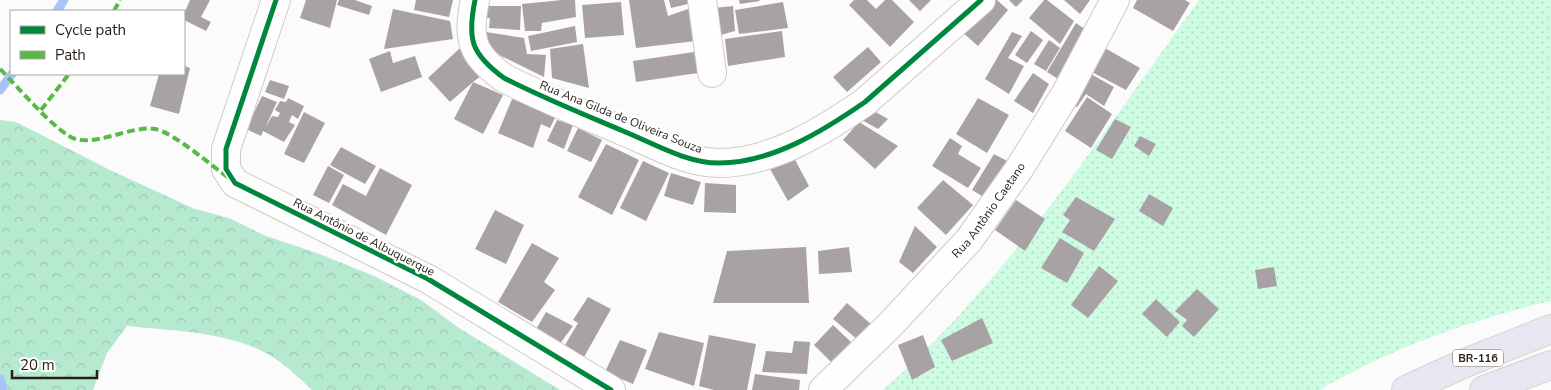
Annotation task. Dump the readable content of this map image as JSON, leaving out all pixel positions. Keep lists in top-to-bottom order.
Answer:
{
  "streets": {
    "highway": ["BR-116"],
    "street": ["Rua Ana Gilda de Oliveira Souza", "Rua Antônio Caetano", "Rua Antônio de Albuquerque"]
  },
  "legend": ["Cycle path", "Path"],
  "scale_bar": "20 m"
}
